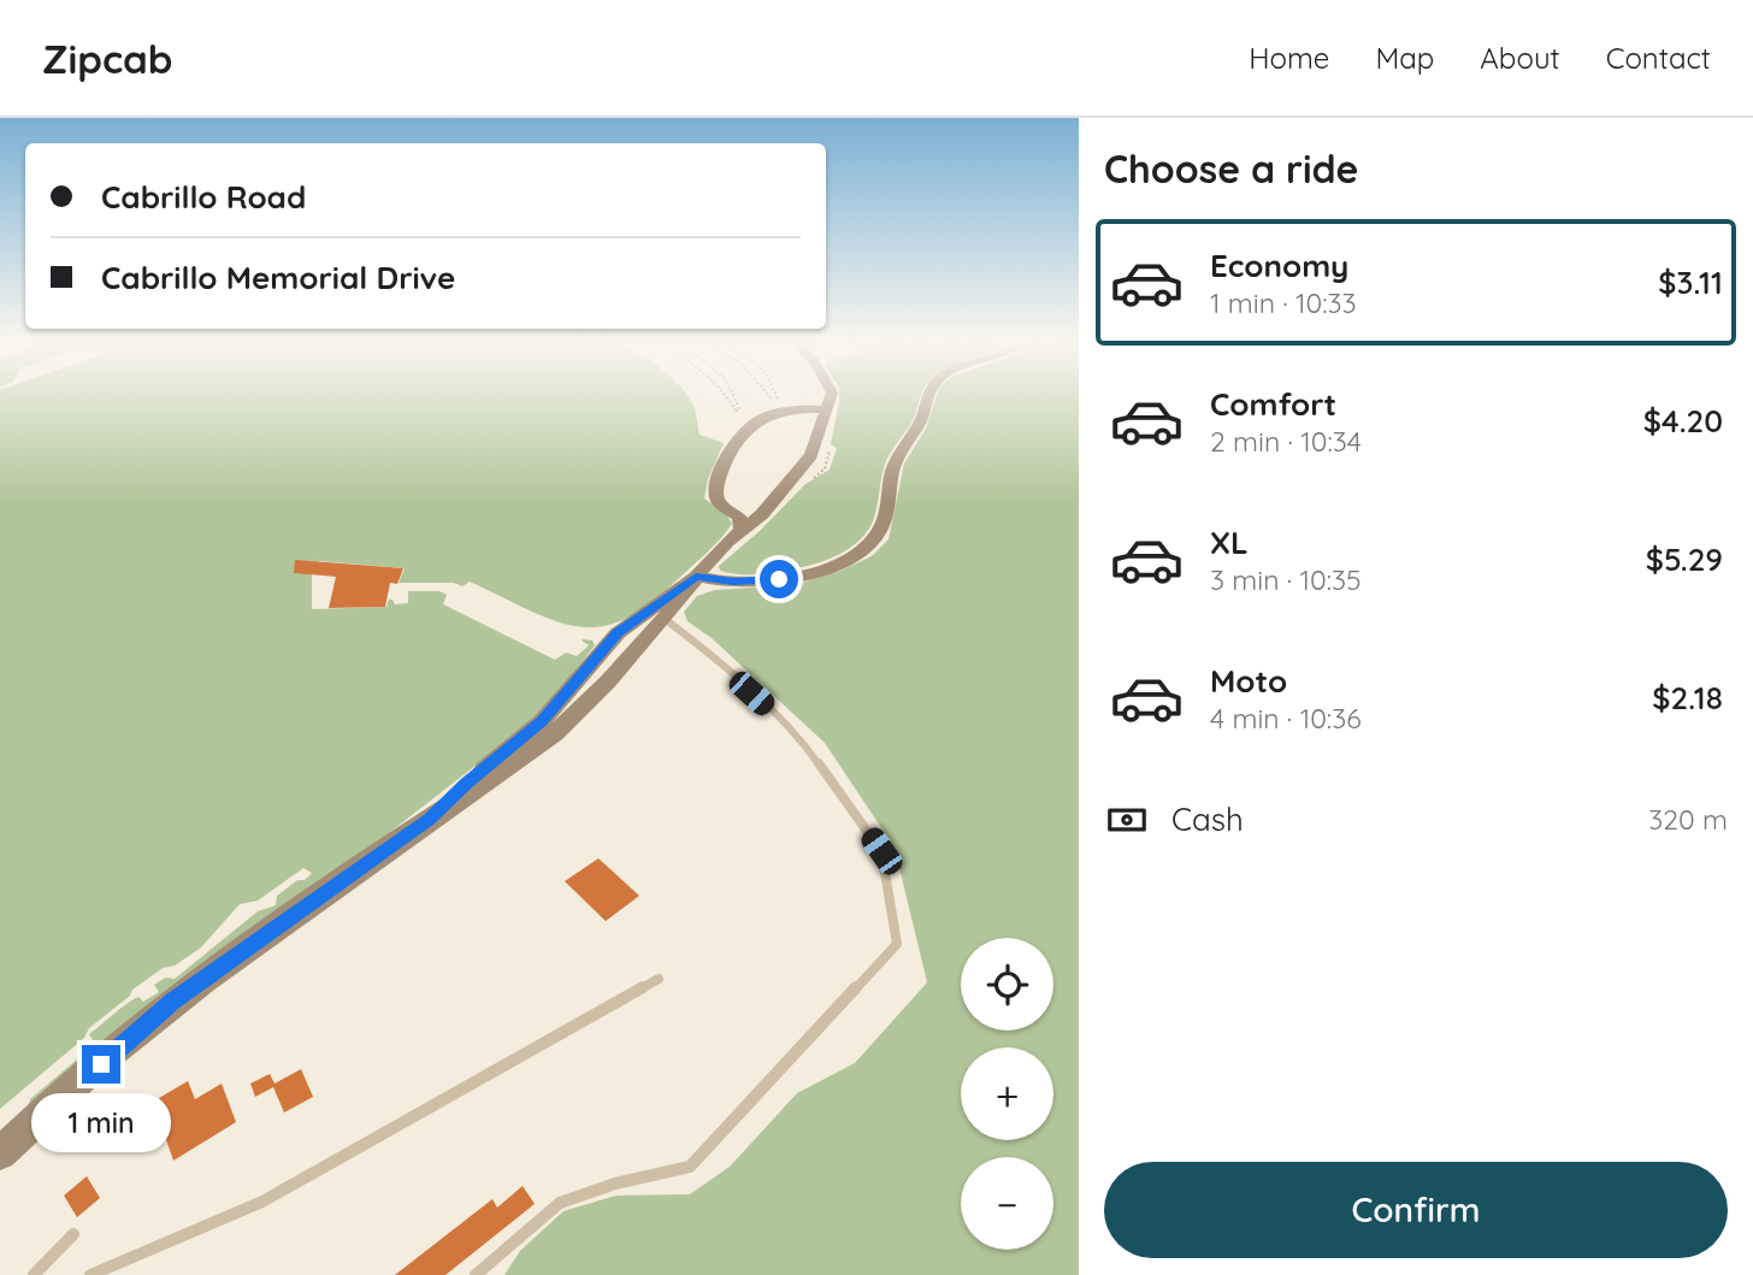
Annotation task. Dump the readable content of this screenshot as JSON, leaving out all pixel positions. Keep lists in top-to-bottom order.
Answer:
{
  "page": {
    "header": "Zipcab",
    "nav": [
      "Home",
      "Map",
      "About",
      "Contact"
    ],
    "heading": "Choose a ride",
    "banner": ["Cabrillo Road", "Cabrillo Memorial Drive"],
    "list": [
      {
        "name": "Economy",
        "note": "1 min · 10:33",
        "value": "$3.11"
      },
      {
        "name": "Comfort",
        "note": "2 min · 10:34",
        "value": "$4.20"
      },
      {
        "name": "XL",
        "note": "3 min · 10:35",
        "value": "$5.29"
      },
      {
        "name": "Moto",
        "note": "4 min · 10:36",
        "value": "$2.18"
      }
    ],
    "pay": ["Cash", "320 m"],
    "map_buttons": ["+", "−"],
    "bubble": "1 min",
    "buttons": "Confirm"
  }
}
